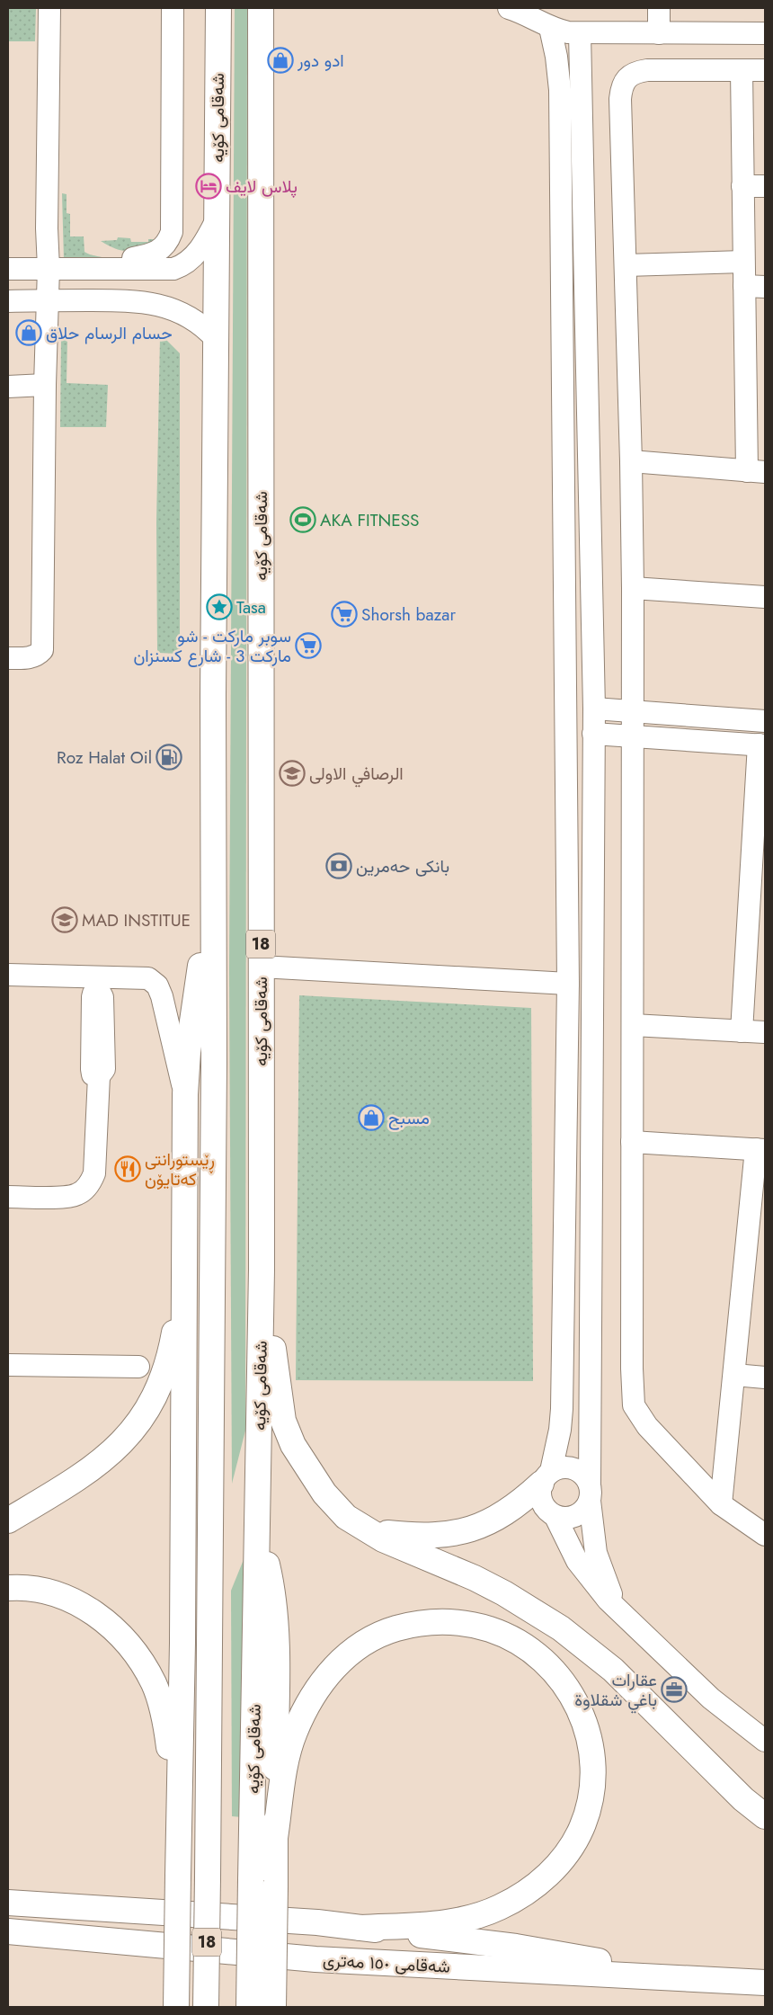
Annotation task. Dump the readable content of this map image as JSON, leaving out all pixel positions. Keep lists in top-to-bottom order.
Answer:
{
  "streets": {
    "highway": ["شەقامی کۆیە", "18", "شەقامی ١٥٠ مەتری"]
  },
  "places": {
    "shop": ["ادو دور", "حسام الرسام حلاق", "مسبح"],
    "hotel": ["پلاس لایف"],
    "sports": ["AKA FITNESS"],
    "place": ["Tasa"],
    "supermarket": ["Shorsh bazar", "سوبر ماركت - شو ماركت 3 - شارع كسنزان"],
    "fuel station": ["Roz Halat Oil"],
    "school or university": ["الرصافي الاولى", "MAD INSTITUE"],
    "bank": ["بانكی حه‌مرین"],
    "restaurant": ["ڕێستورانتی کەتایۆن"],
    "office": ["عقارات باغي شقلاوة"]
  }
}
